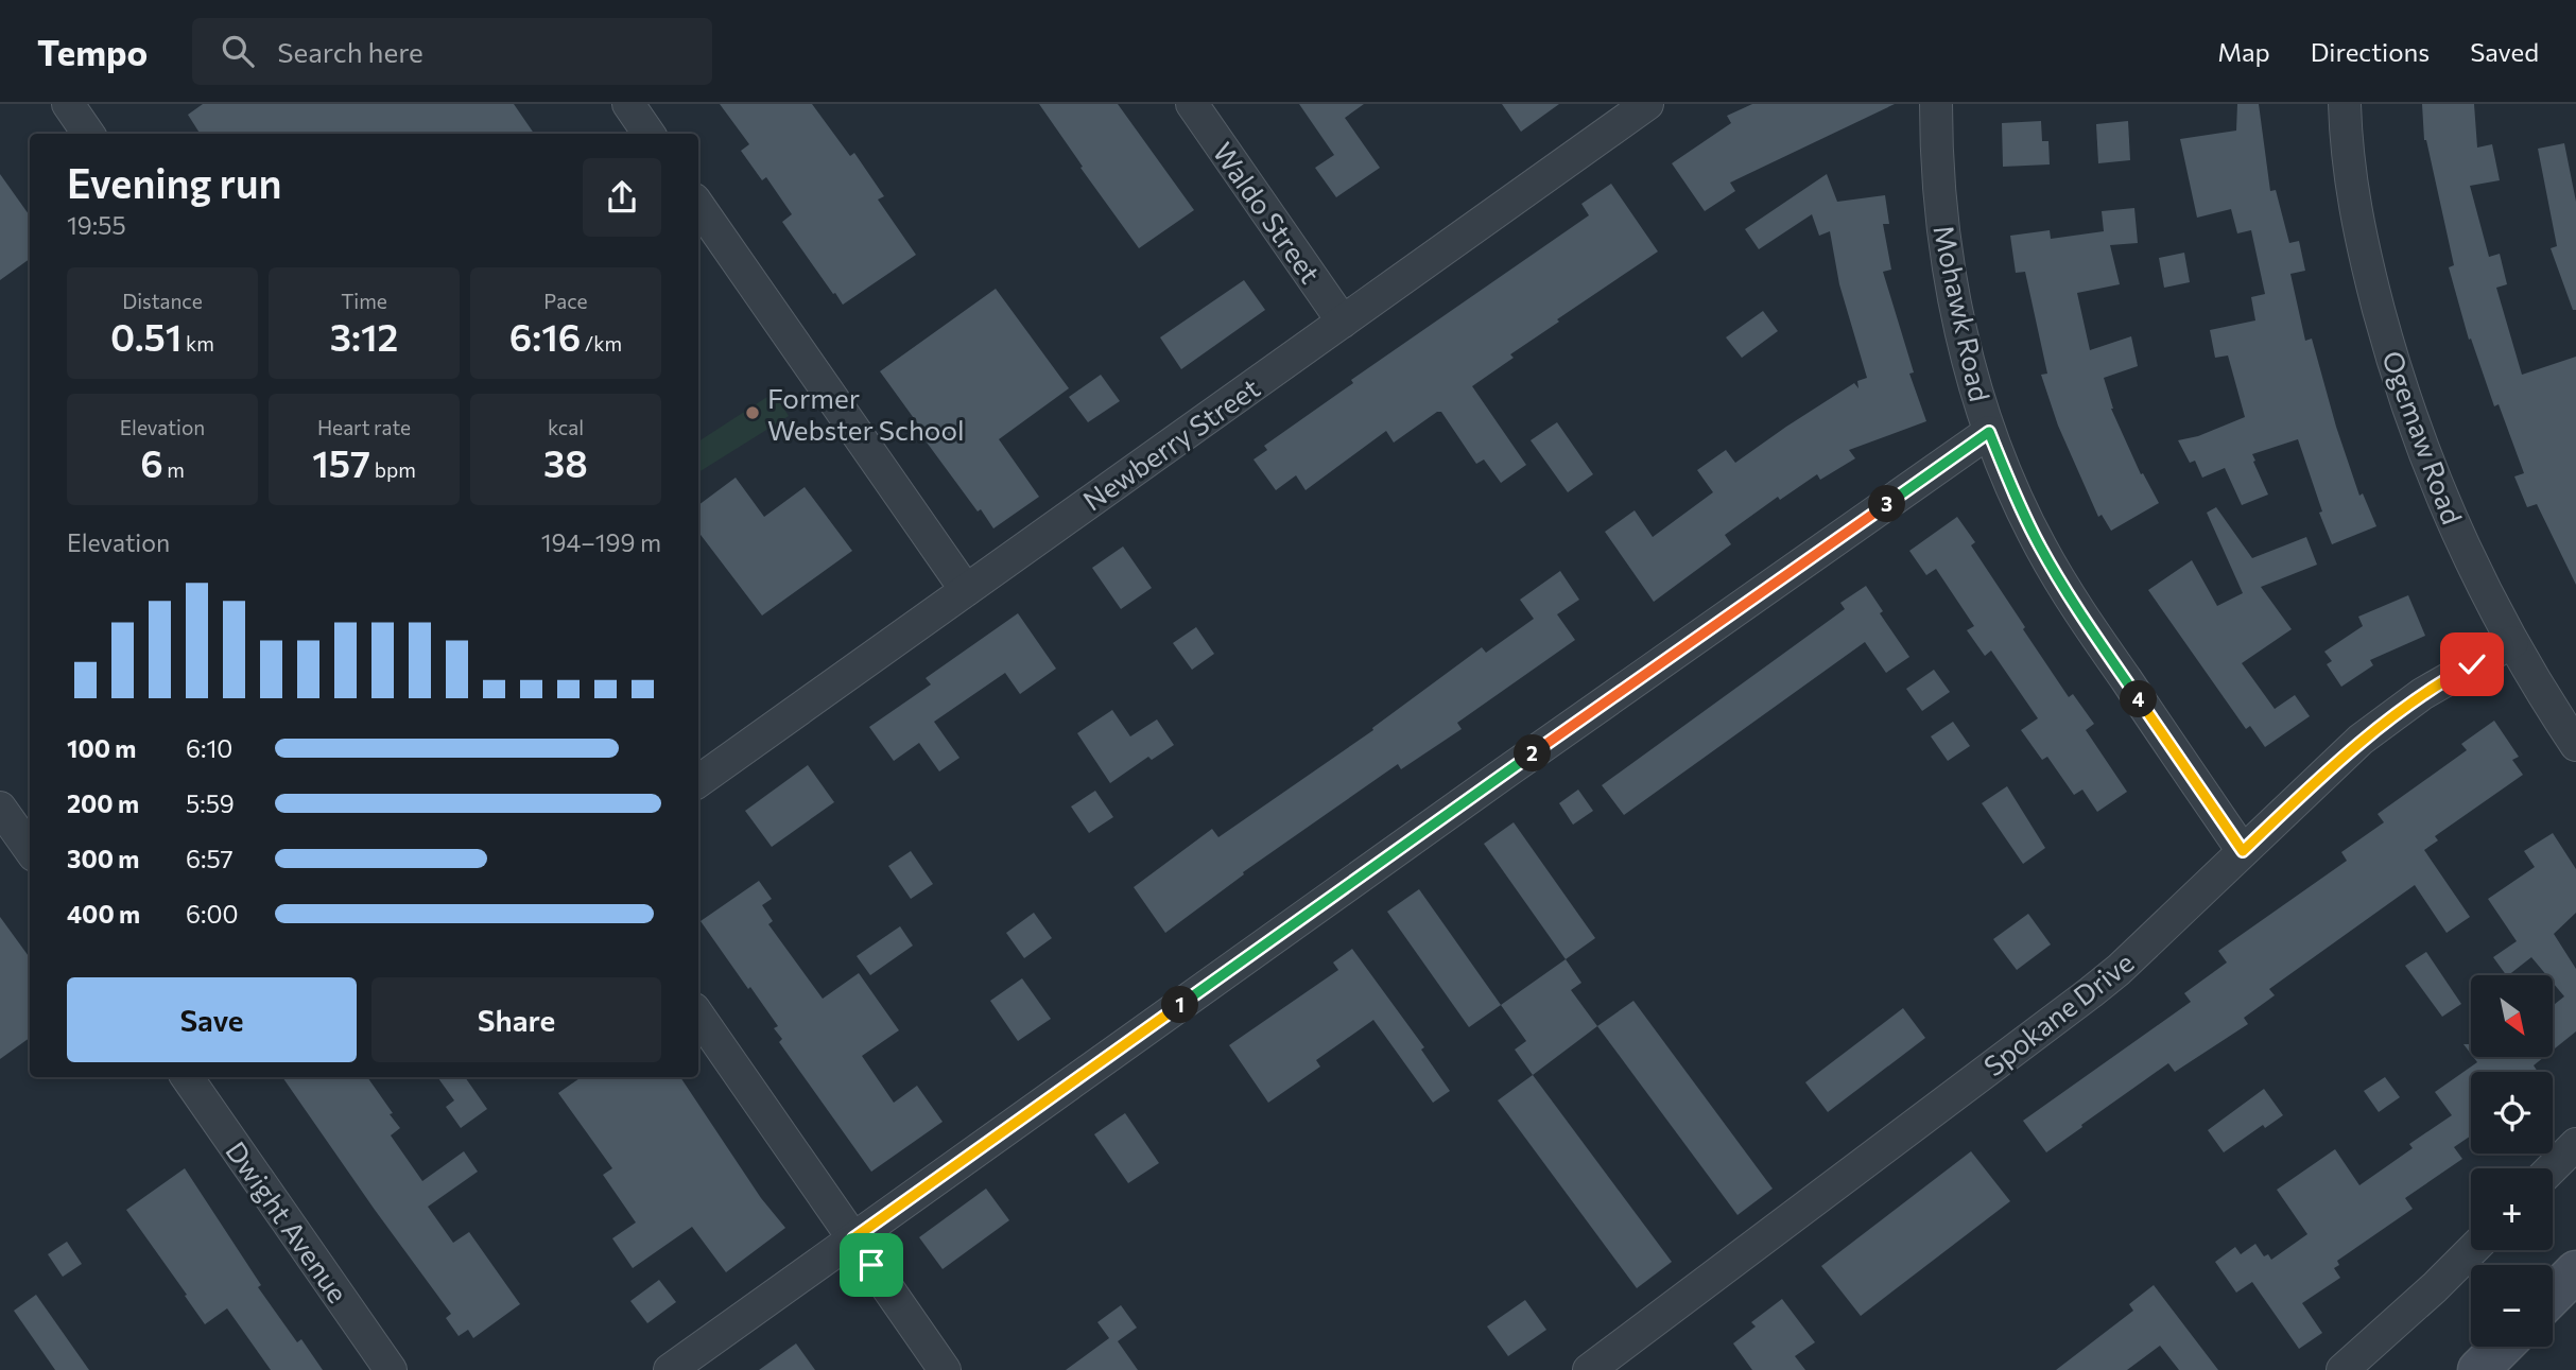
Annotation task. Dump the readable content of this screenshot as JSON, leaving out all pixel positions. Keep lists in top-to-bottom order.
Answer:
{
  "streets": {
    "street": [
      "Waldo Street",
      "Mohawk Road",
      "Ogemaw Road",
      "Newberry Street",
      "Spokane Drive",
      "Dwight Avenue"
    ]
  },
  "crossings": [
    ["Waldo Street", "Newberry Street"],
    ["Mohawk Road", "Spokane Drive"],
    ["Ogemaw Road", "Spokane Drive"]
  ],
  "places": ["Former Webster School"],
  "north": "bottom right",
  "page": {
    "header": "Tempo",
    "search": "Search here",
    "nav": ["Map", "Directions", "Saved"],
    "heading": ["Evening run", "19:55"],
    "stats": [
      ["Distance", "0.51 km"],
      ["Time", "3:12"],
      ["Pace", "6:16 /km"],
      ["Elevation", "6 m"],
      ["Heart rate", "157 bpm"],
      ["kcal", "38"]
    ],
    "pins": [
      "3",
      "4",
      "2",
      "1"
    ],
    "chart": ["Elevation", "194–199 m"],
    "list": [
      {
        "name": "100 m",
        "note": "6:10"
      },
      {
        "name": "200 m",
        "note": "5:59"
      },
      {
        "name": "300 m",
        "note": "6:57"
      },
      {
        "name": "400 m",
        "note": "6:00"
      }
    ],
    "buttons": ["Save", "Share"],
    "map_buttons": ["+", "−"]
  }
}
